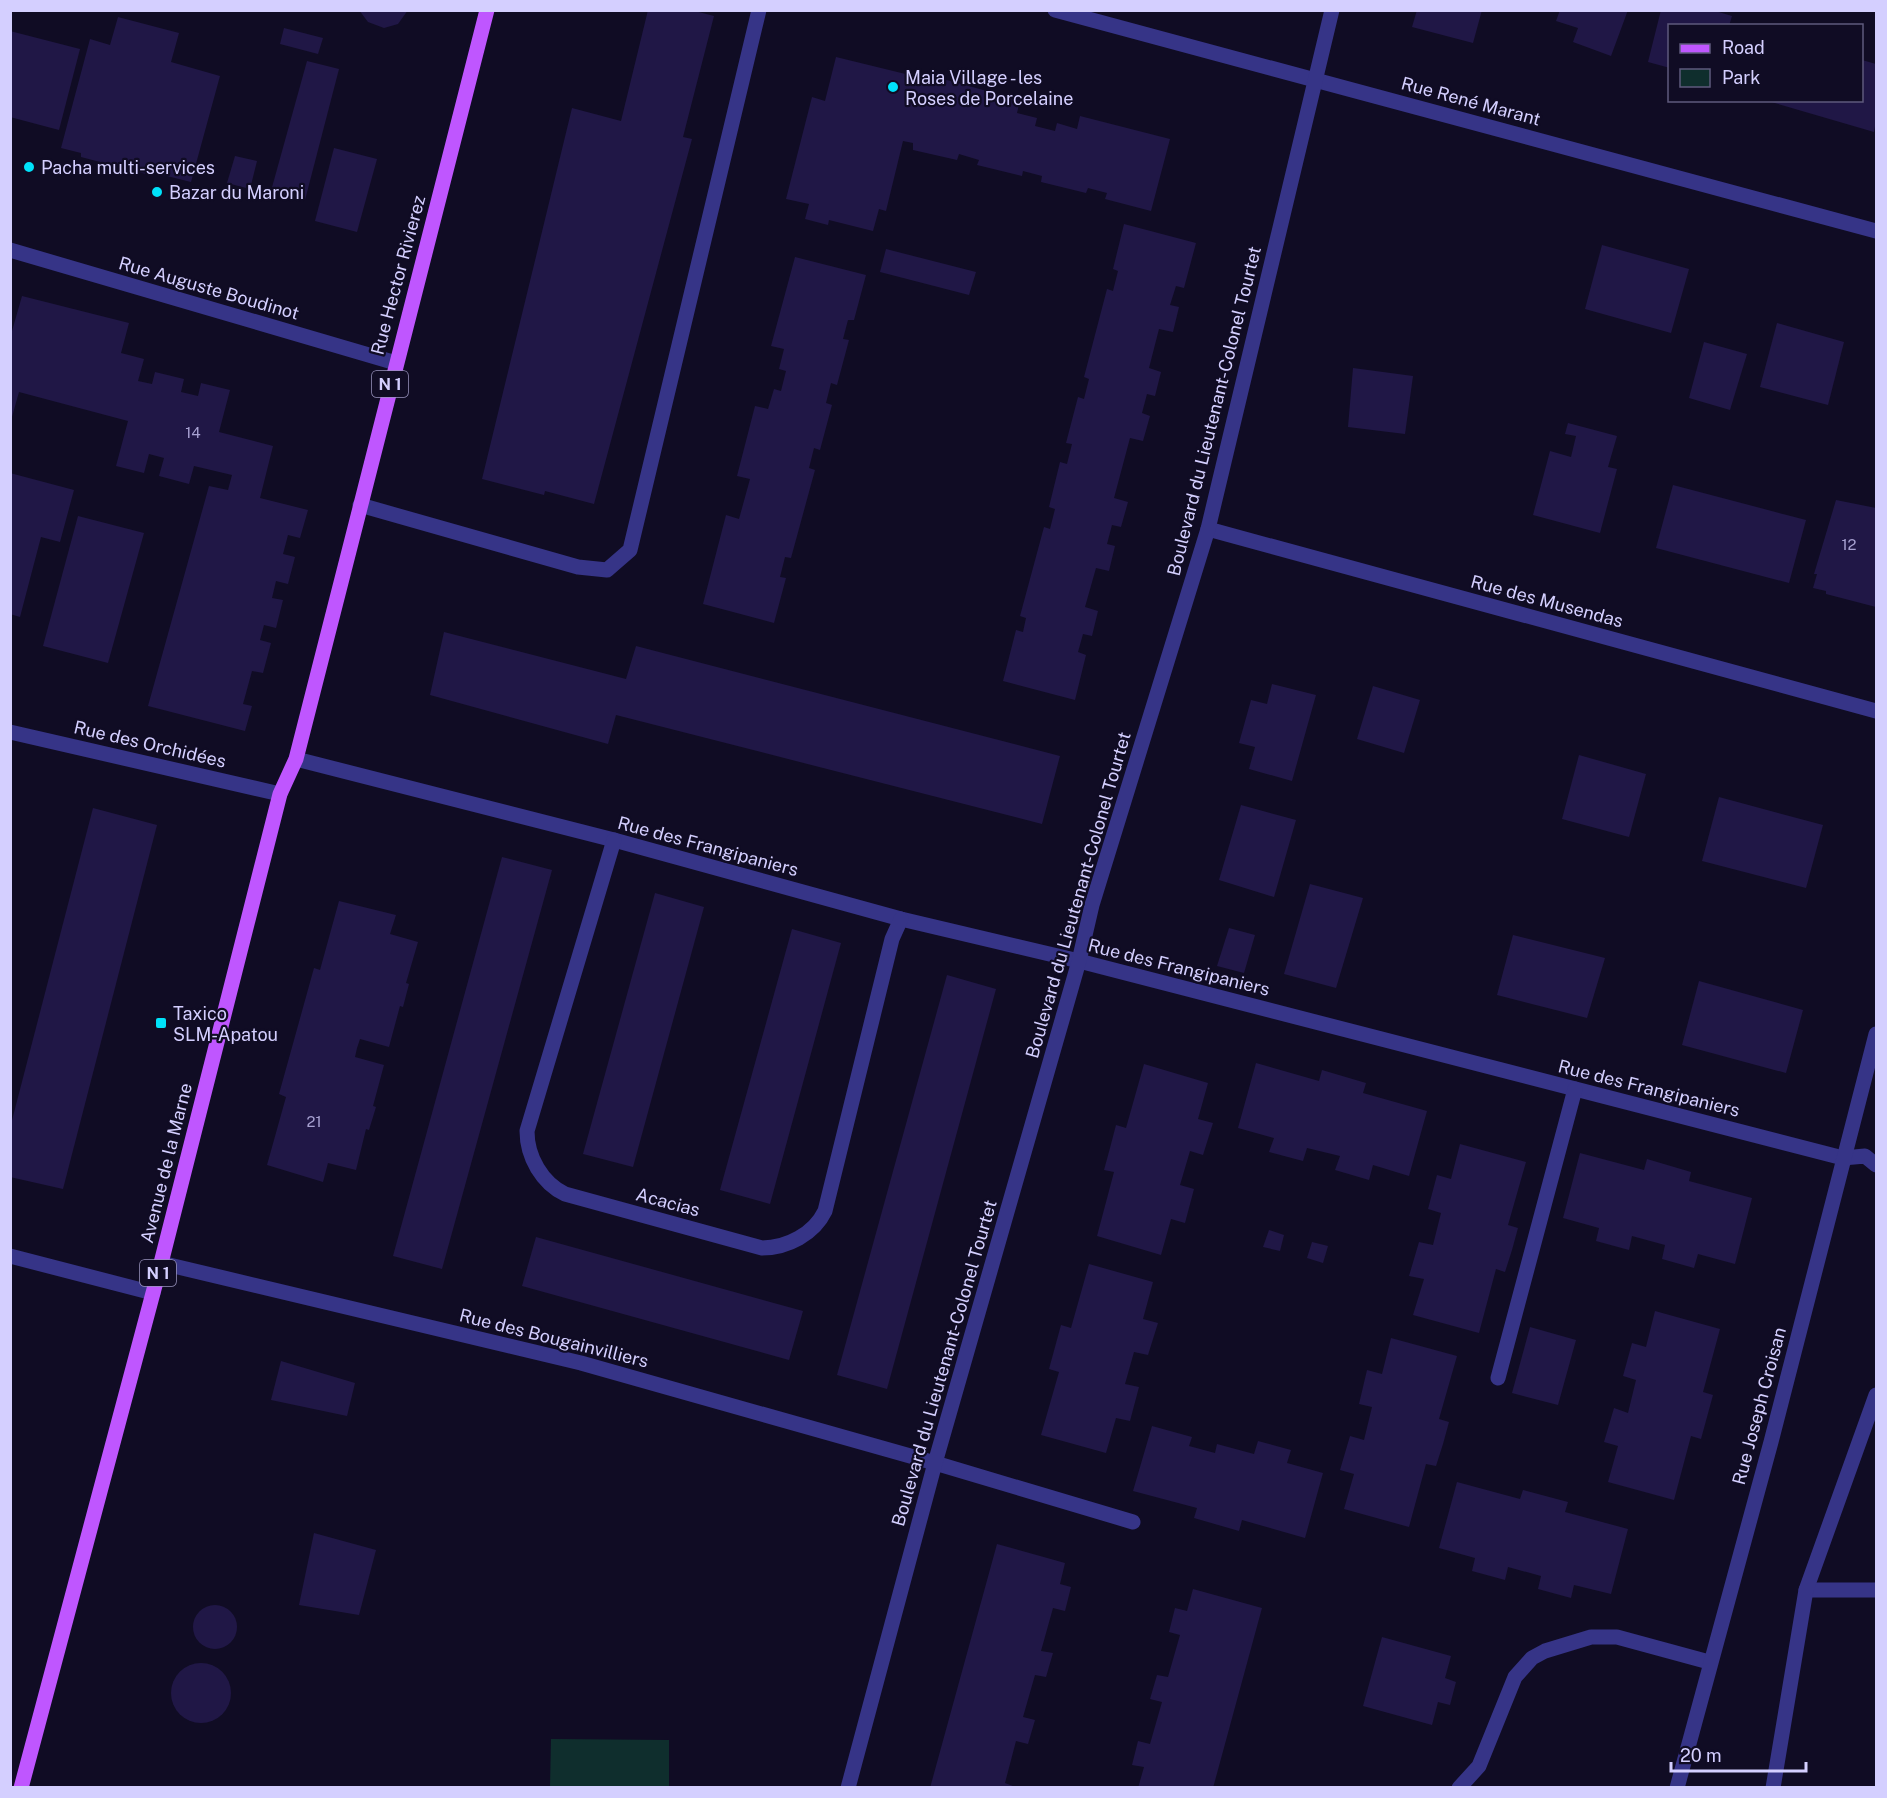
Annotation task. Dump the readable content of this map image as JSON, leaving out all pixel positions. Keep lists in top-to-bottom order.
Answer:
{
  "streets": {
    "main road": ["Rue Hector Rivierez", "N 1", "Avenue de la Marne"],
    "street": [
      "Rue René Marant",
      "Rue Auguste Boudinot",
      "Boulevard du Lieutenant-Colonel Tourtet",
      "Rue des Musendas",
      "Rue des Orchidées",
      "Rue des Frangipaniers",
      "Acacias",
      "Rue des Bougainvilliers",
      "Rue Joseph Croisan"
    ]
  },
  "crossings": [
    ["Rue René Marant", "Boulevard du Lieutenant-Colonel Tourtet"],
    ["Rue Hector Rivierez", "Rue Auguste Boudinot"],
    ["Rue Hector Rivierez", "Rue des Frangipaniers"],
    ["Rue Hector Rivierez", "Avenue de la Marne"],
    ["Boulevard du Lieutenant-Colonel Tourtet", "Rue des Musendas"],
    ["Boulevard du Lieutenant-Colonel Tourtet", "Rue des Frangipaniers"],
    ["Boulevard du Lieutenant-Colonel Tourtet", "Rue des Bougainvilliers"],
    ["Rue des Orchidées", "Avenue de la Marne"],
    ["Rue des Frangipaniers", "Avenue de la Marne"],
    ["Rue des Frangipaniers", "Acacias"],
    ["Rue des Frangipaniers", "Rue Joseph Croisan"],
    ["Avenue de la Marne", "Rue des Bougainvilliers"]
  ],
  "places": {
    "other": ["Maia Village - les Roses de Porcelaine", "Pacha multi-services", "Bazar du Maroni"],
    "transit": ["Taxico SLM-Apatou"]
  },
  "house_numbers": ["14", "12", "21"],
  "legend": ["Road", "Park"],
  "scale_bar": "20 m"
}
